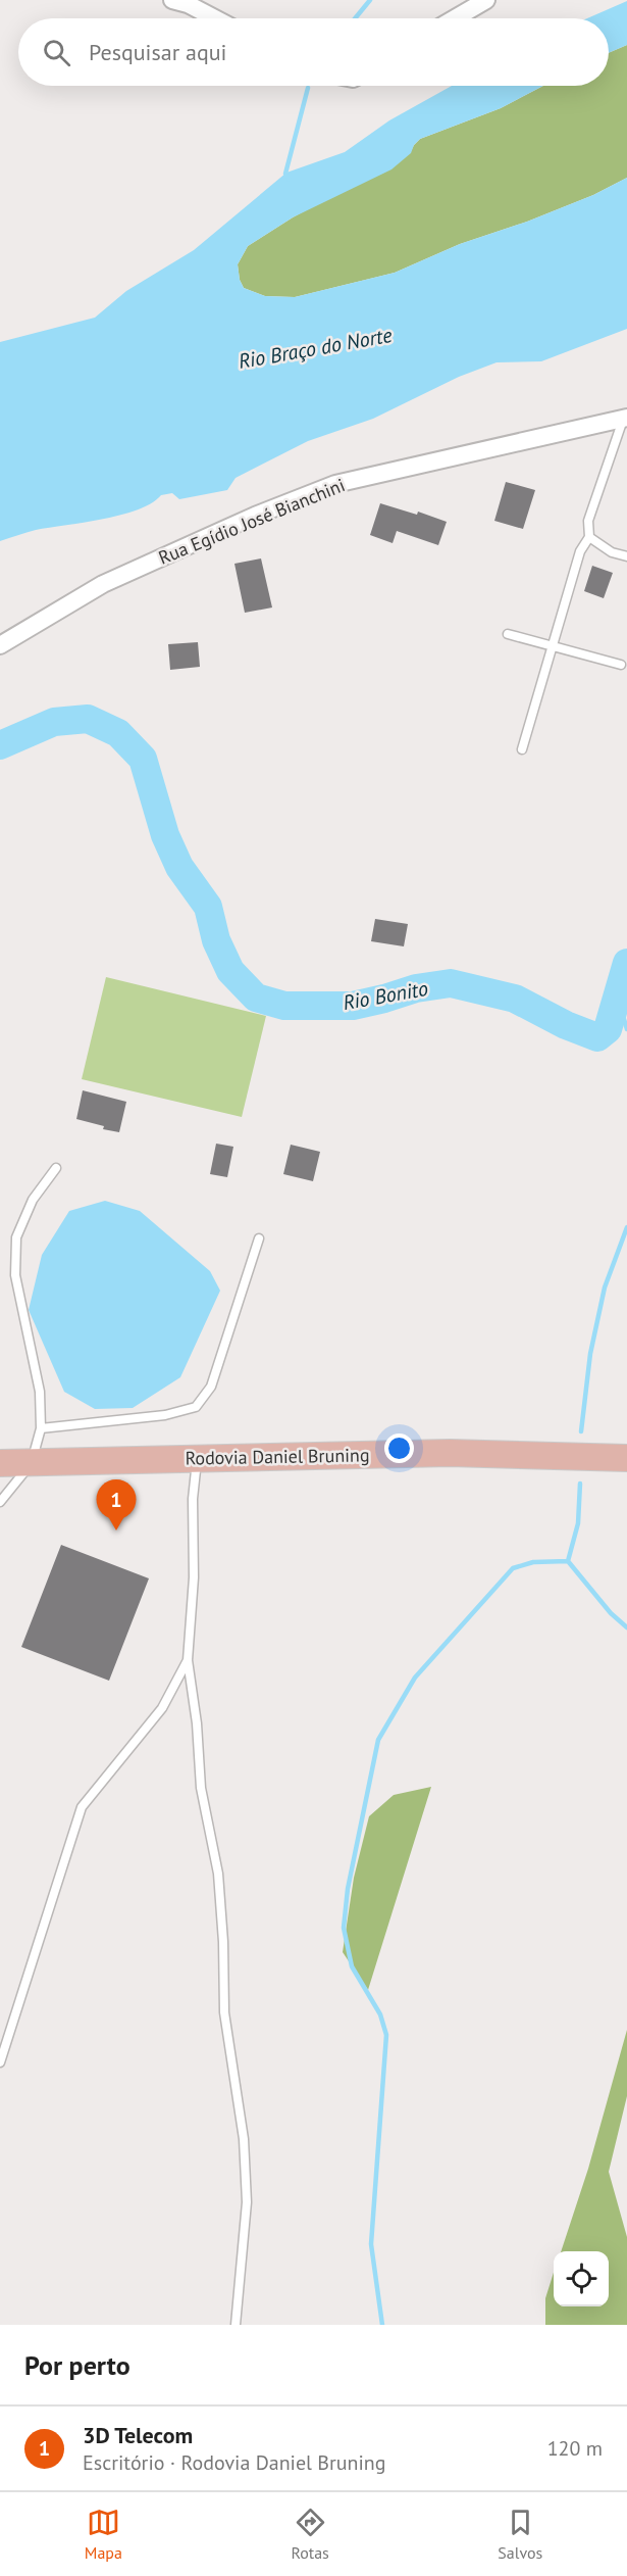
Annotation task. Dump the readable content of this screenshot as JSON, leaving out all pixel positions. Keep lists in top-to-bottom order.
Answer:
{
  "streets": {
    "main road": ["Rodovia Daniel Bruning"],
    "street": ["Rua Egídio José Bianchini"]
  },
  "water": ["Rio Braço do Norte", "Rio Bonito"],
  "page": {
    "search": "Pesquisar aqui",
    "pins": "1",
    "heading": "Por perto",
    "list": [
      {
        "mark": "1",
        "name": "3D Telecom",
        "note": "Escritório · Rodovia Daniel Bruning",
        "value": "120 m"
      }
    ],
    "nav": ["Mapa", "Rotas", "Salvos"]
  }
}
